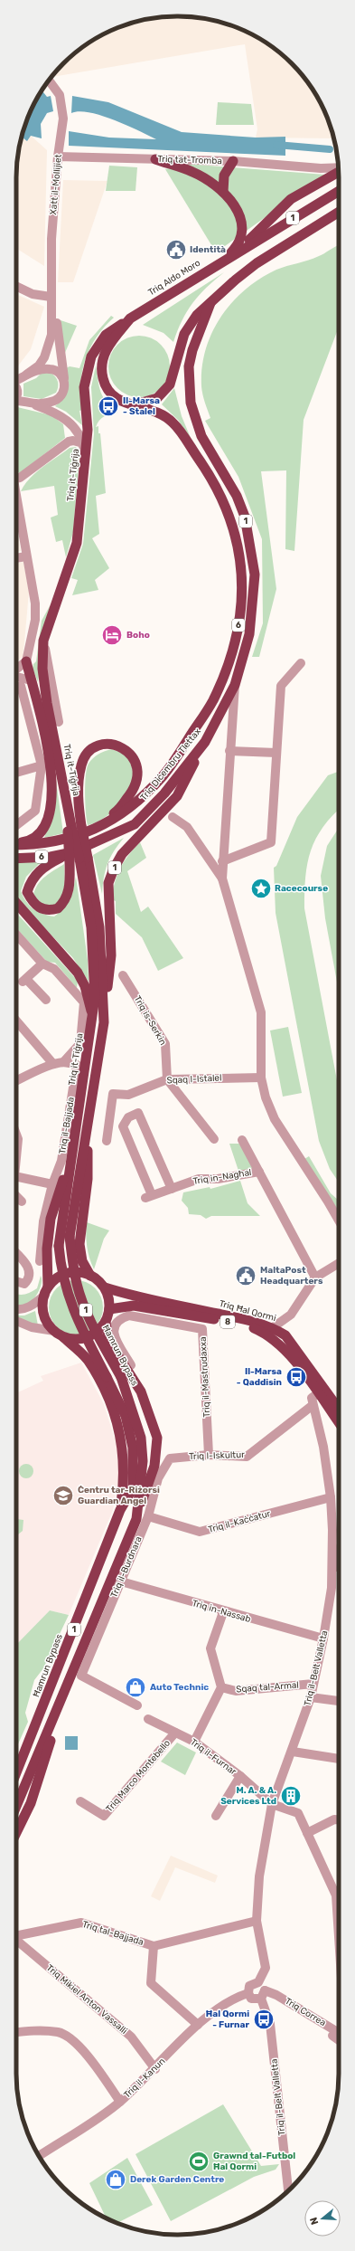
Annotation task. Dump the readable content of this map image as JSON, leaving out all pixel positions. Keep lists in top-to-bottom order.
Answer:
{
  "streets": {
    "highway": [
      "1",
      "Triq Aldo Moro",
      "Triq it-Tiġrija",
      "6",
      "Triq Diċembru Tlettax",
      "Triq Ħal Qormi",
      "8",
      "Ħamrun Bypass"
    ],
    "street": [
      "Triq tat-Tromba",
      "Xatt il-Mollijiet",
      "Triq is-Serkin",
      "Sqaq l-Istalel",
      "Triq il-Bajjada",
      "Triq in-Nagħal",
      "Triq il-Mastrudaxxa",
      "Triq l-Iskultur",
      "Triq il-Kaċċatur",
      "Triq il-Burdnara",
      "Triq in-Nassab",
      "Triq il-Belt Valletta",
      "Sqaq tal-Armal",
      "Triq il-Furnar",
      "Triq Marco Montebello",
      "Triq tal-Bajjada",
      "Triq Mikiel Anton Vassalli",
      "Triq Correa",
      "Triq il-Kanun"
    ]
  },
  "crossings": [
    ["Triq tat-Tromba", "Xatt il-Mollijiet"],
    ["1", "Triq it-Tiġrija"],
    ["1", "Triq Diċembru Tlettax"],
    ["1", "Ħamrun Bypass"],
    ["Triq Aldo Moro", "Triq it-Tiġrija"],
    ["Triq Aldo Moro", "Triq Diċembru Tlettax"],
    ["Triq it-Tiġrija", "Triq Diċembru Tlettax"],
    ["Triq it-Tiġrija", "Triq il-Bajjada"],
    ["Triq it-Tiġrija", "Ħamrun Bypass"],
    ["Triq is-Serkin", "Sqaq l-Istalel"],
    ["Triq Ħal Qormi", "8"],
    ["Triq Ħal Qormi", "Ħamrun Bypass"],
    ["8", "Ħamrun Bypass"],
    ["Triq il-Mastrudaxxa", "Triq l-Iskultur"],
    ["Triq l-Iskultur", "Triq il-Burdnara"],
    ["Triq l-Iskultur", "Triq il-Belt Valletta"],
    ["Triq il-Kaċċatur", "Triq il-Burdnara"],
    ["Triq il-Kaċċatur", "Triq il-Belt Valletta"],
    ["Triq il-Burdnara", "Triq in-Nassab"],
    ["Triq in-Nassab", "Triq il-Belt Valletta"],
    ["Triq il-Belt Valletta", "Sqaq tal-Armal"],
    ["Triq il-Belt Valletta", "Triq il-Furnar"],
    ["Triq il-Belt Valletta", "Triq tal-Bajjada"],
    ["Triq il-Belt Valletta", "Triq Correa"],
    ["Triq il-Belt Valletta", "Triq il-Kanun"],
    ["Triq il-Furnar", "Triq Marco Montebello"],
    ["Triq Mikiel Anton Vassalli", "Triq il-Kanun"]
  ],
  "places": {
    "public building": ["Identità", "MaltaPost Headquarters"],
    "bus stop": ["Il-Marsa - Stalel", "Il-Marsa - Qaddisin", "Ħal Qormi - Furnar"],
    "hotel": ["Boho"],
    "place": ["Racecourse"],
    "school or university": ["Ċentru tar-Riżorsi Guardian Angel"],
    "shop": ["Auto Technic", "Derek Garden Centre"],
    "building": ["M. A. & A. Services Ltd"],
    "sports": ["Grawnd tal-Futbol Ħal Qormi"]
  },
  "north": "left"
}
